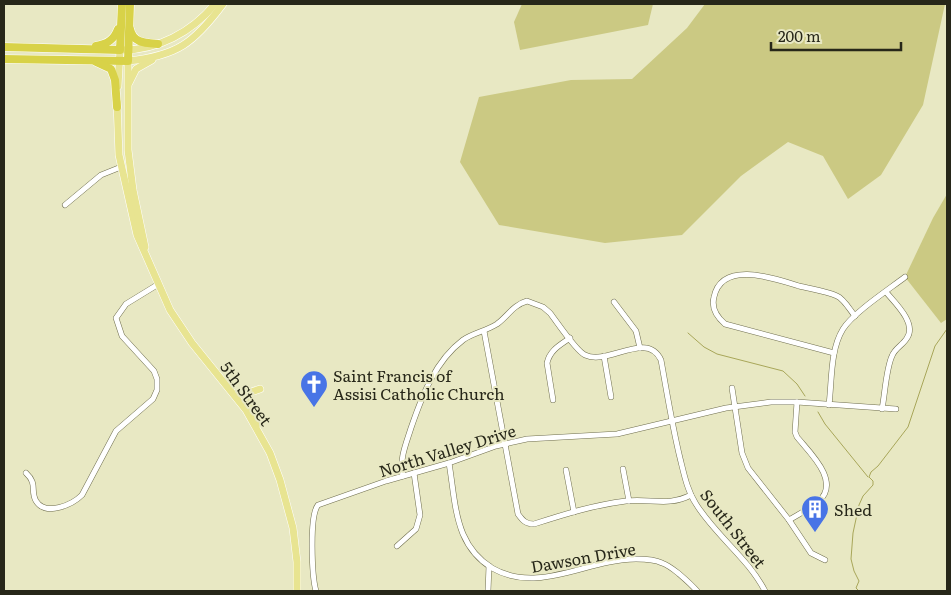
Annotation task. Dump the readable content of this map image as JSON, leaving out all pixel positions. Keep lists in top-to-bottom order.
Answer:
{
  "streets": {
    "highway": ["5th Street"],
    "street": ["North Valley Drive", "South Street", "Dawson Drive"]
  },
  "crossings": [
    ["North Valley Drive", "South Street"],
    ["North Valley Drive", "Dawson Drive"]
  ],
  "places": {
    "church": ["Saint Francis of Assisi Catholic Church"],
    "building": ["Shed"]
  },
  "scale_bar": "200 m"
}
